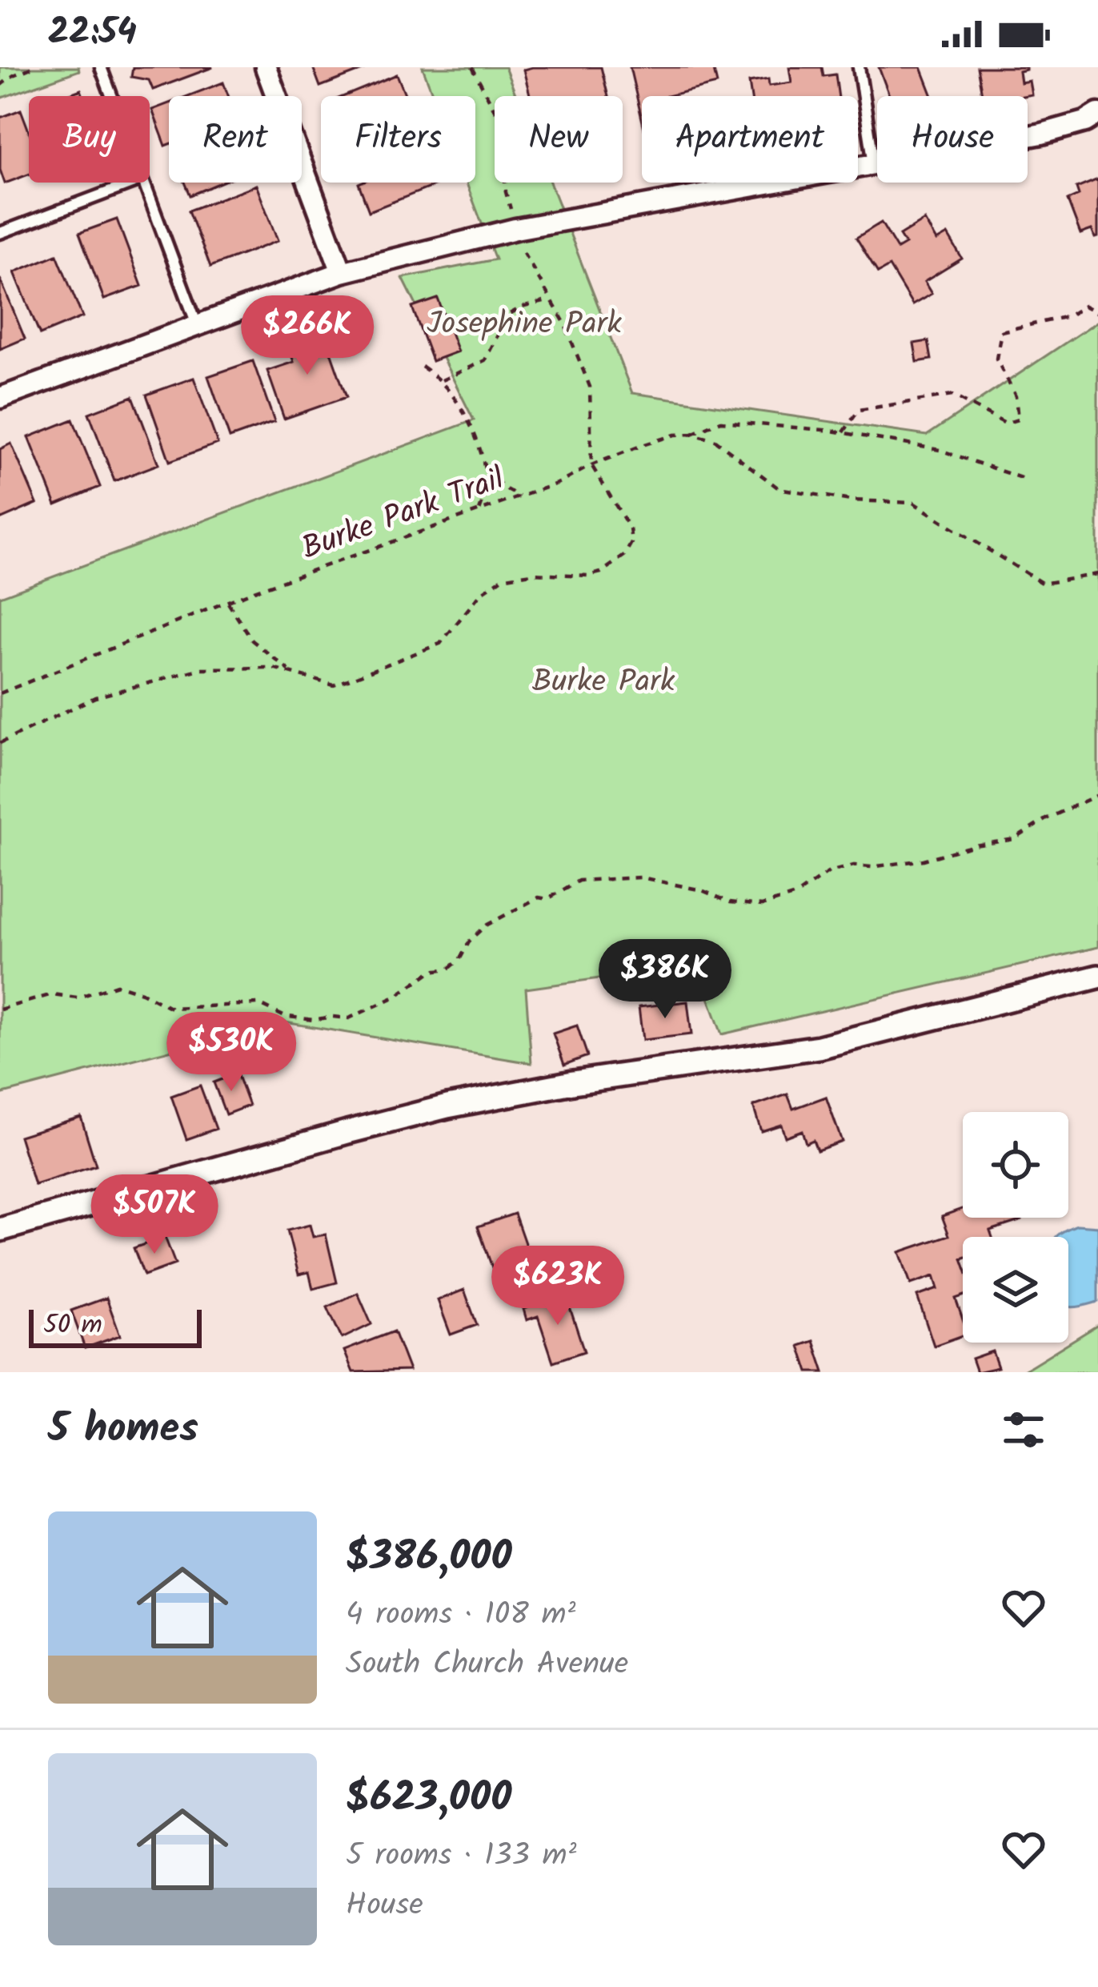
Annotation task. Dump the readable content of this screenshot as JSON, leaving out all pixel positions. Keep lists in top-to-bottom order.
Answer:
{
  "streets": {
    "path": ["Burke Park Trail"]
  },
  "parks": ["Josephine Park", "Burke Park"],
  "scale_bar": "50 m",
  "page": {
    "status": "22:54",
    "chip": [
      "Buy",
      "Rent",
      "Filters",
      "New",
      "Apartment",
      "House"
    ],
    "price": [
      "$266K",
      "$386K",
      "$530K",
      "$507K",
      "$623K"
    ],
    "scale": "50 m",
    "heading": "5 homes",
    "list": [
      {
        "name": "$386,000",
        "note": "4 rooms · 108 m² · South Church Avenue"
      },
      {
        "name": "$623,000",
        "note": "5 rooms · 133 m² · House"
      }
    ]
  }
}
